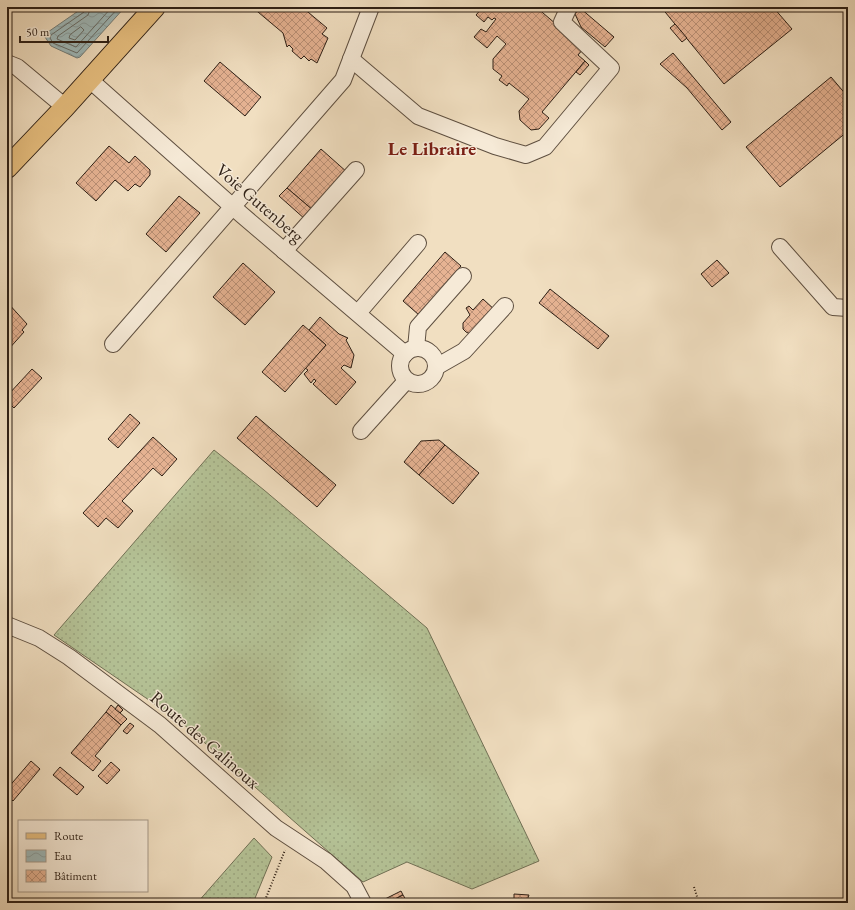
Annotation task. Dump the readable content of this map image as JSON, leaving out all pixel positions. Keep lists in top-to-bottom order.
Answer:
{
  "streets": {
    "street": ["Voie Gutenberg", "Route des Galinoux"]
  },
  "districts": ["Le Libraire"],
  "legend": ["Route", "Eau", "Bâtiment"],
  "scale_bar": "50 m"
}
